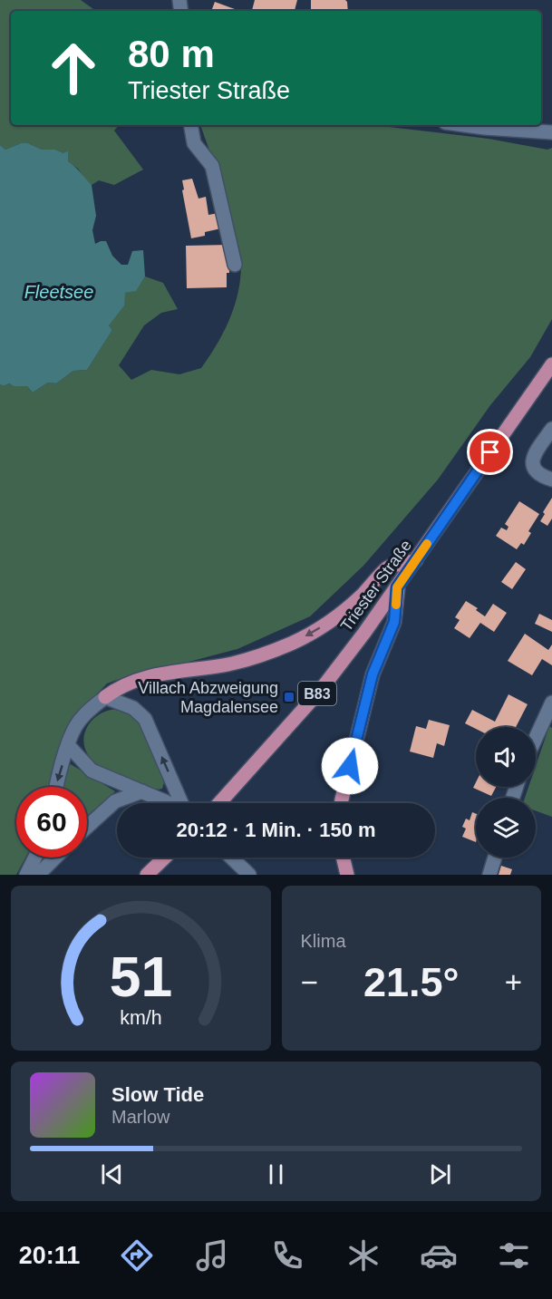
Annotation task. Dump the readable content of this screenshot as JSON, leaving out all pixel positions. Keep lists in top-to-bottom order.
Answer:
{
  "streets": {
    "main road": ["Triester Straße", "B83"]
  },
  "water": ["Fleetsee"],
  "places": {
    "transit": ["Villach Abzweigung Magdalensee"]
  },
  "page": {
    "turn": ["80 m", "Triester Straße"],
    "limit": "60",
    "trip": "20:12 · 1 Min. · 150 m",
    "tile": "Klima",
    "heat": ["−", "21.5°", "+"],
    "song": ["Slow Tide", "Marlow"],
    "tabs": "20:11",
    "gauge": ["51", "km/h"]
  }
}
